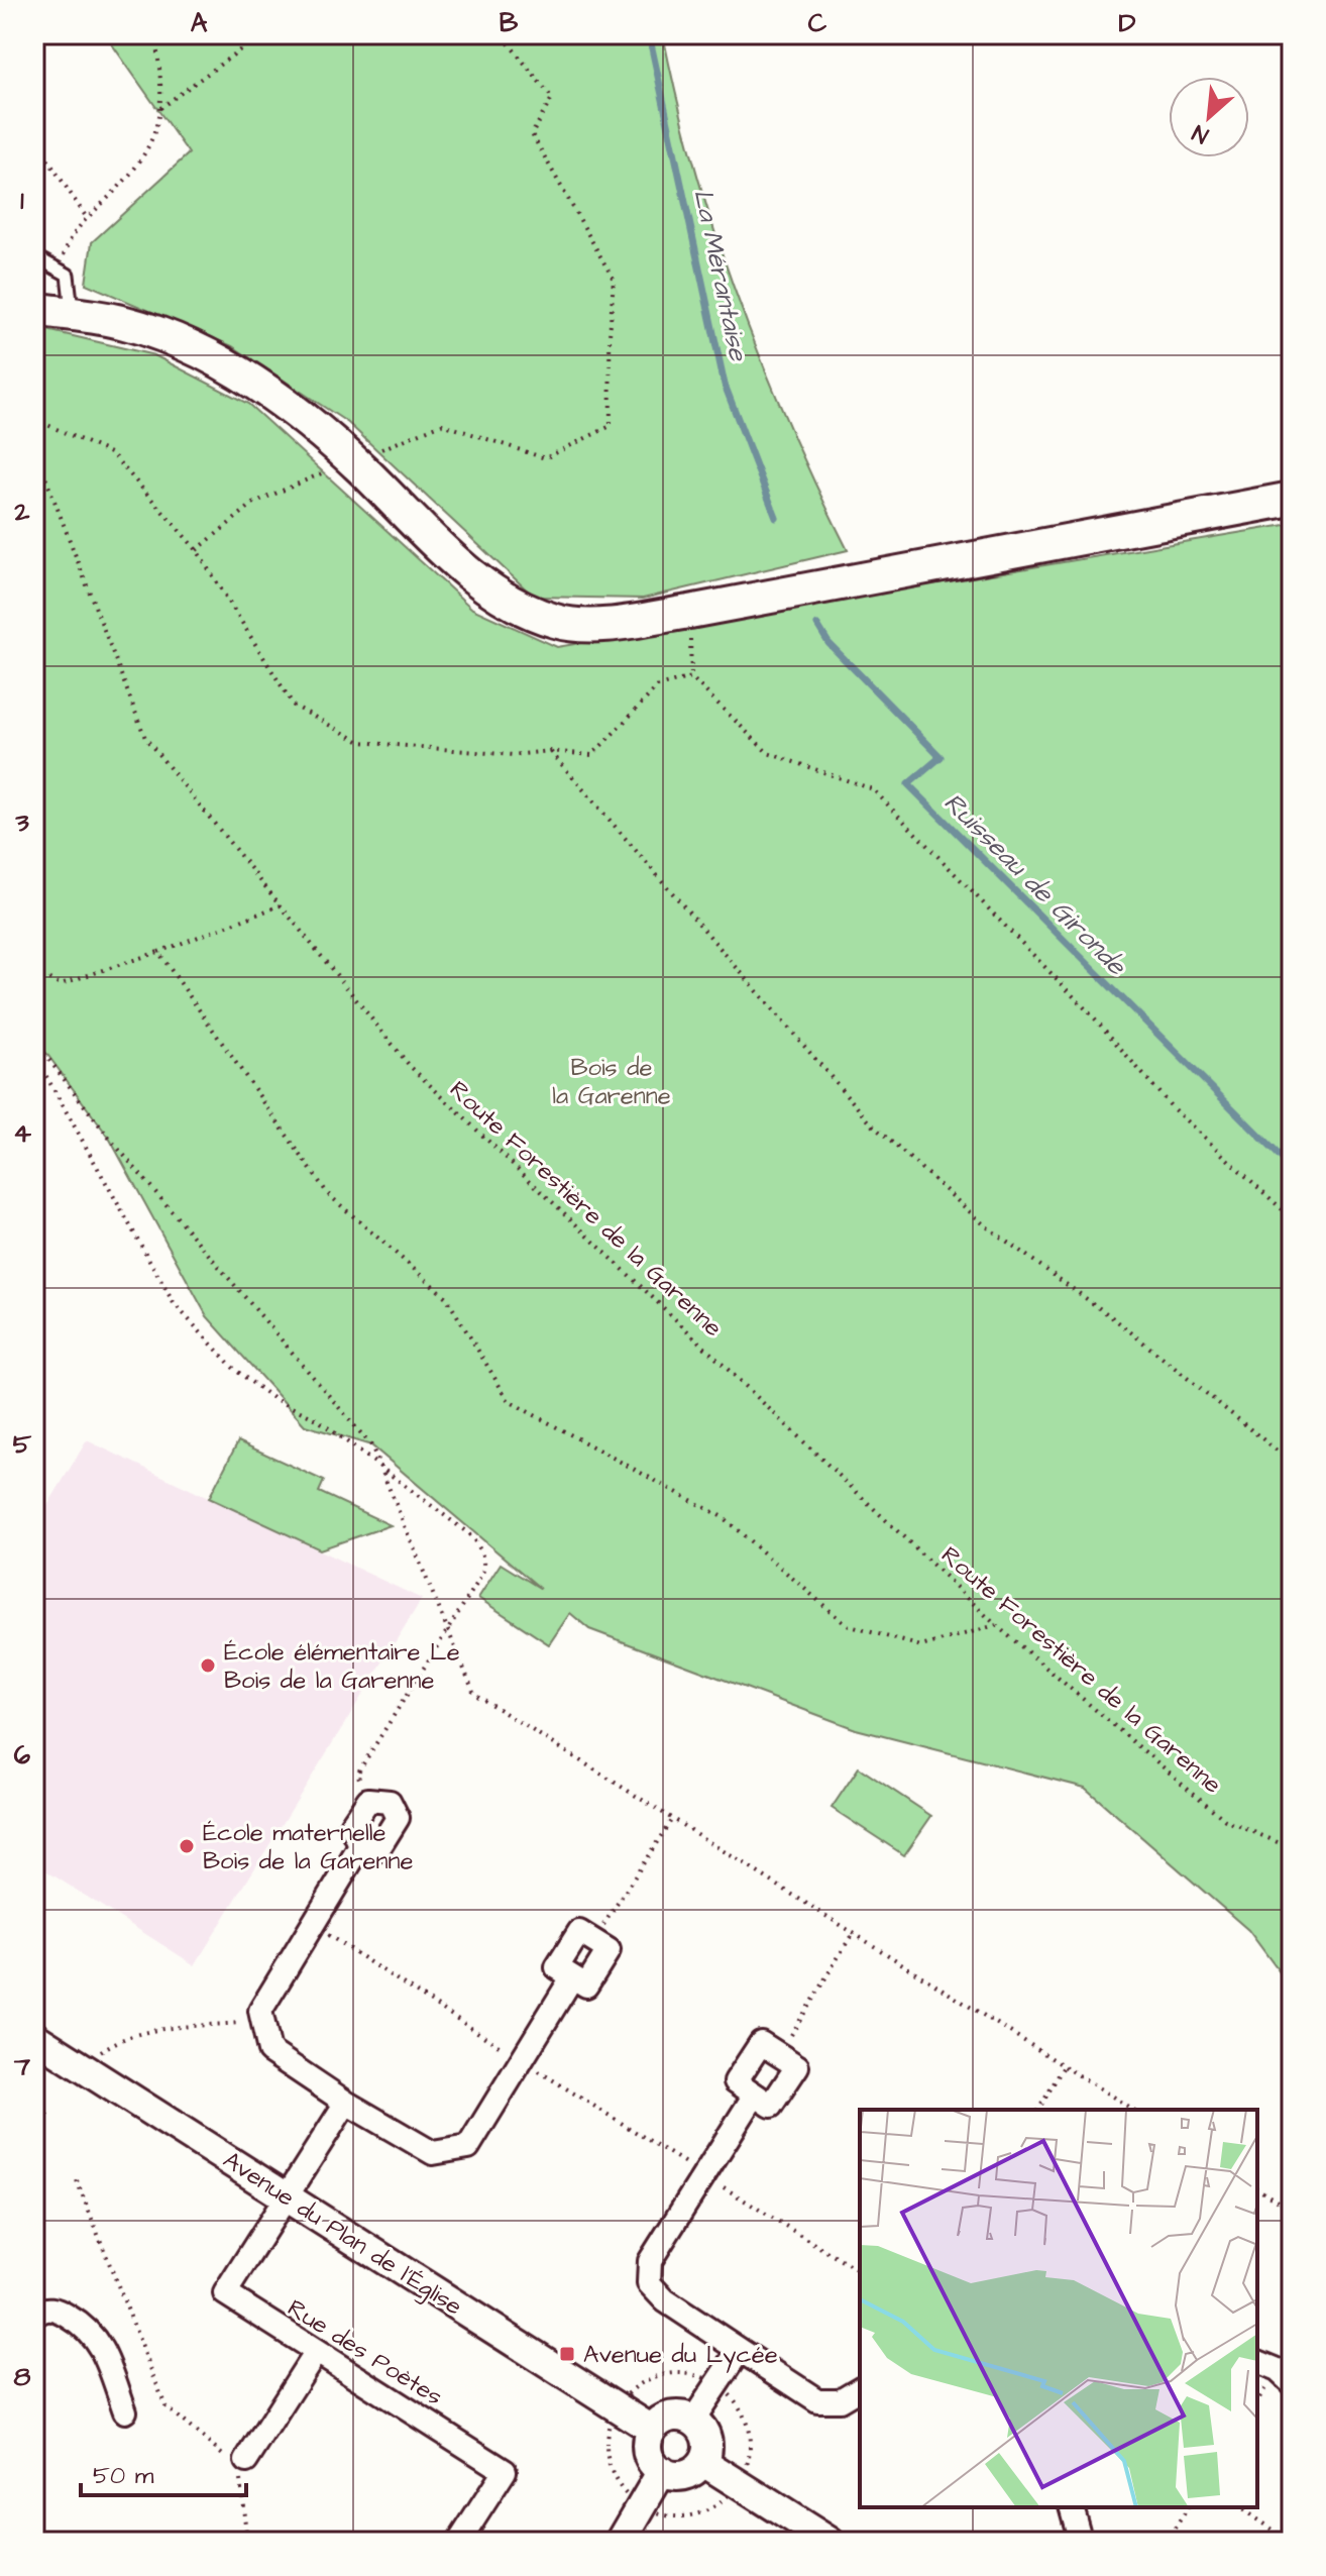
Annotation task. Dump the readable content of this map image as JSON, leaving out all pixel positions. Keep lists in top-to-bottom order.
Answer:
{
  "streets": {
    "street": ["Avenue du Plan de l'Église", "Rue des Poètes"],
    "path": ["Route Forestière de la Garenne"]
  },
  "crossings": [
    ["Avenue du Plan de l'Église", "Rue des Poètes"]
  ],
  "water": ["La Mérantaise", "Ruisseau de Gironde"],
  "parks": ["Bois de la Garenne"],
  "places": {
    "other": ["École élémentaire Le Bois de la Garenne", "École maternelle Bois de la Garenne"],
    "transit": ["Avenue du Lycée"]
  },
  "scale_bar": "50 m",
  "north": "bottom left",
  "grid": {
    "columns": [
      "A",
      "B",
      "C",
      "D"
    ],
    "rows": [
      "1",
      "2",
      "3",
      "4",
      "5",
      "6",
      "7",
      "8"
    ]
  }
}
